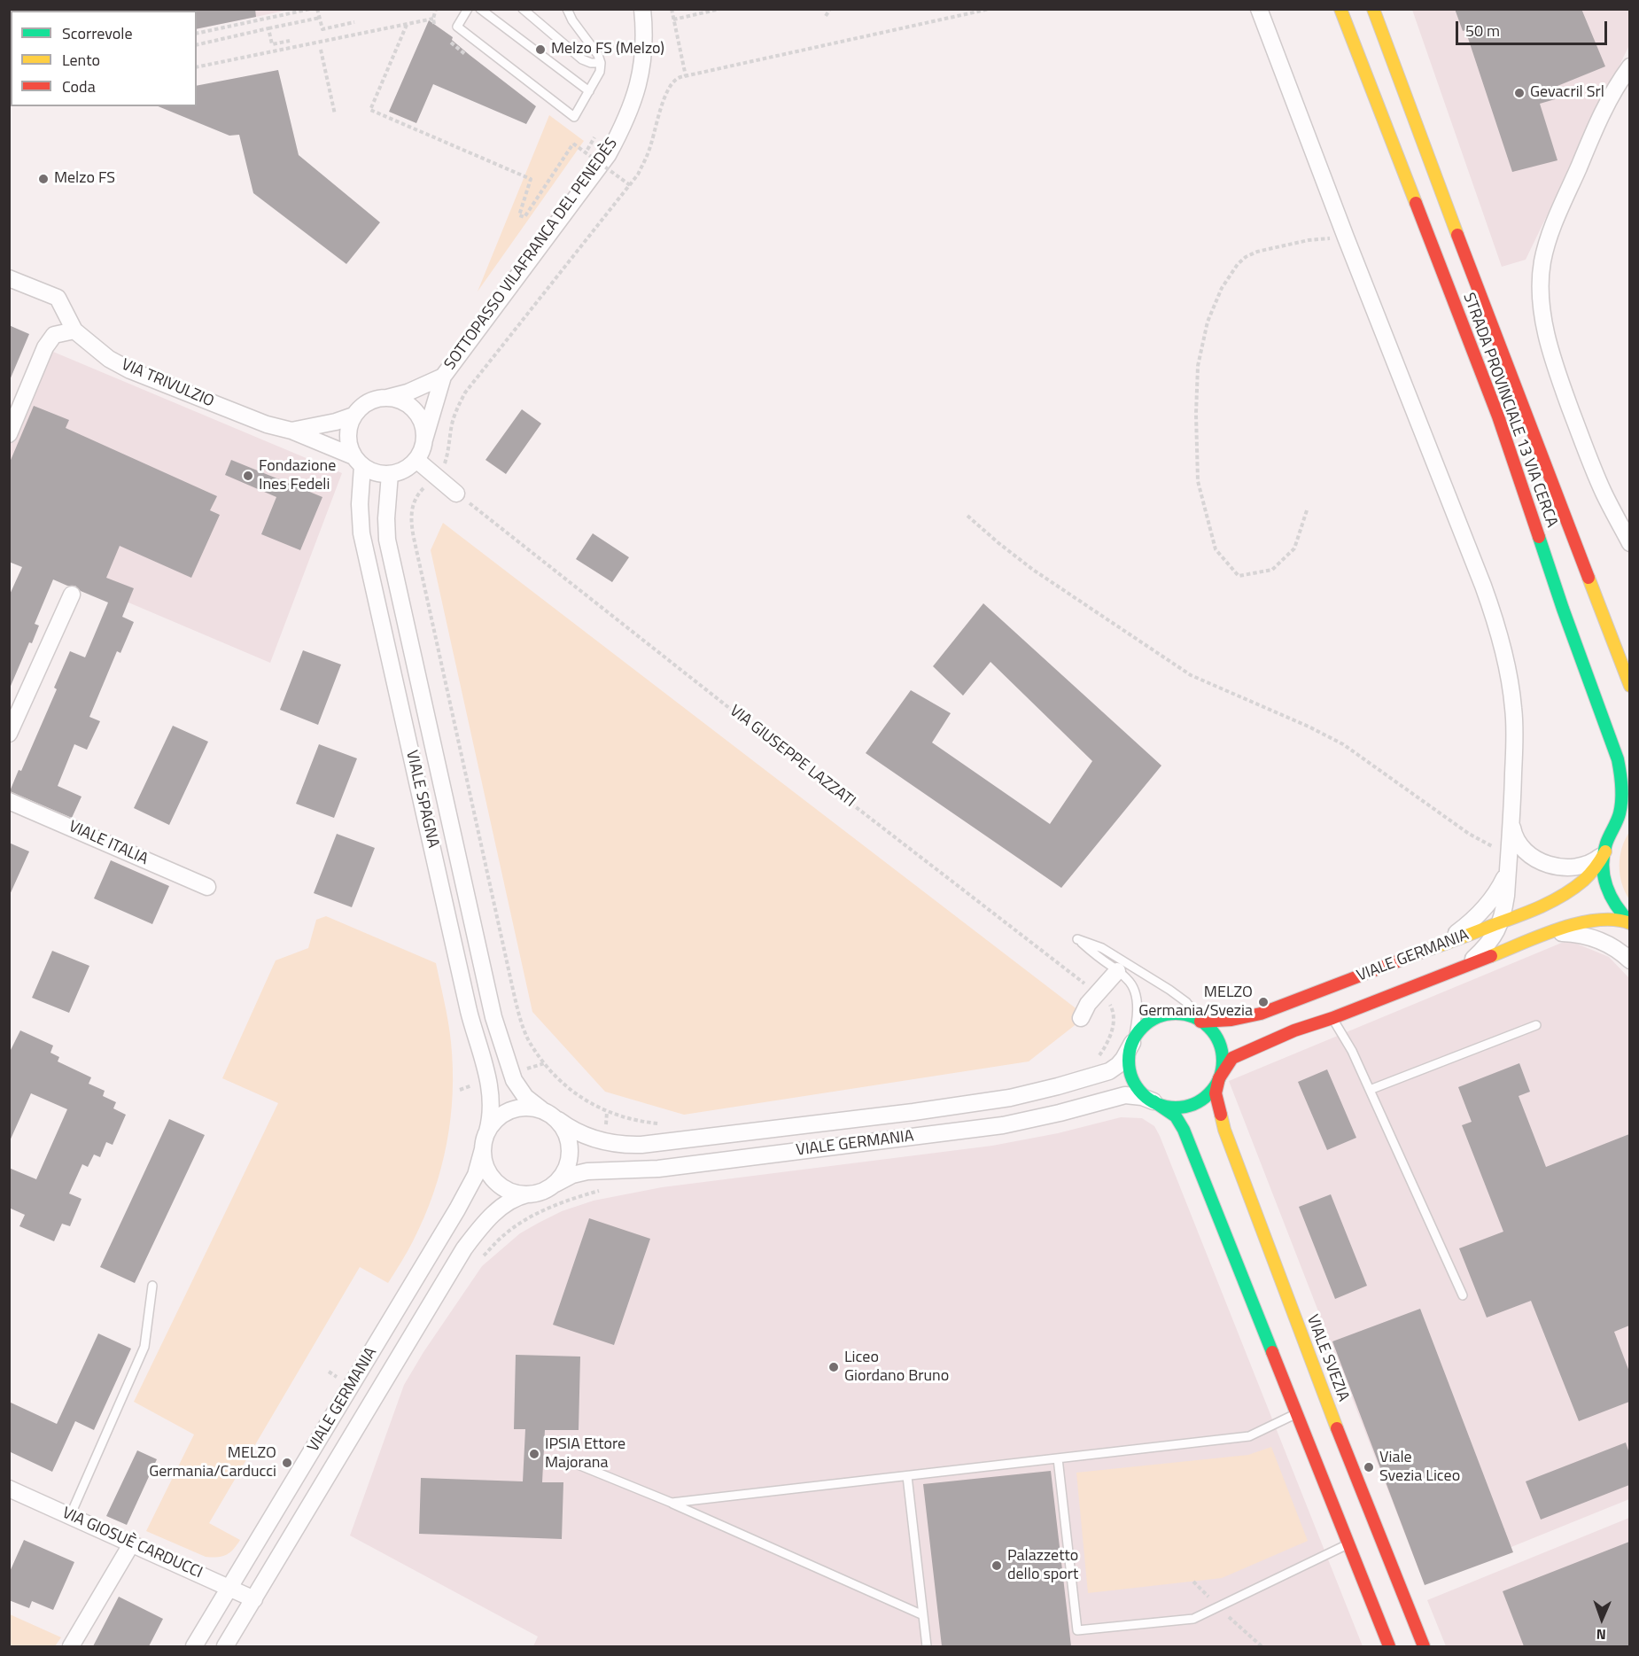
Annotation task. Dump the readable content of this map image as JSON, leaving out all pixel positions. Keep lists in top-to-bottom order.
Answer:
{
  "streets": {
    "street": [
      "SOTTOPASSO VILAFRANCA DEL PENEDÈS",
      "VIA TRIVULZIO",
      "STRADA PROVINCIALE 13 VIA CERCA",
      "VIALE SPAGNA",
      "VIALE ITALIA",
      "VIALE GERMANIA",
      "VIALE SVEZIA",
      "VIA GIOSUÈ CARDUCCI"
    ],
    "path": ["VIA GIUSEPPE LAZZATI"]
  },
  "crossings": [
    ["SOTTOPASSO VILAFRANCA DEL PENEDÈS", "VIA TRIVULZIO"],
    ["SOTTOPASSO VILAFRANCA DEL PENEDÈS", "VIALE SPAGNA"],
    ["VIA TRIVULZIO", "VIALE SPAGNA"],
    ["STRADA PROVINCIALE 13 VIA CERCA", "VIALE GERMANIA"],
    ["VIALE SPAGNA", "VIALE GERMANIA"],
    ["VIALE GERMANIA", "VIALE SVEZIA"],
    ["VIALE GERMANIA", "VIA GIOSUÈ CARDUCCI"]
  ],
  "places": [
    "Melzo FS (Melzo)",
    "Gevacril Srl",
    "Melzo FS",
    "Fondazione Ines Fedeli",
    "MELZO Germania/Svezia",
    "Liceo Giordano Bruno",
    "IPSIA Ettore Majorana",
    "MELZO Germania/Carducci",
    "Viale Svezia Liceo",
    "Palazzetto dello sport"
  ],
  "legend": ["Scorrevole", "Lento", "Coda"],
  "scale_bar": "50 m",
  "north": "bottom"
}
